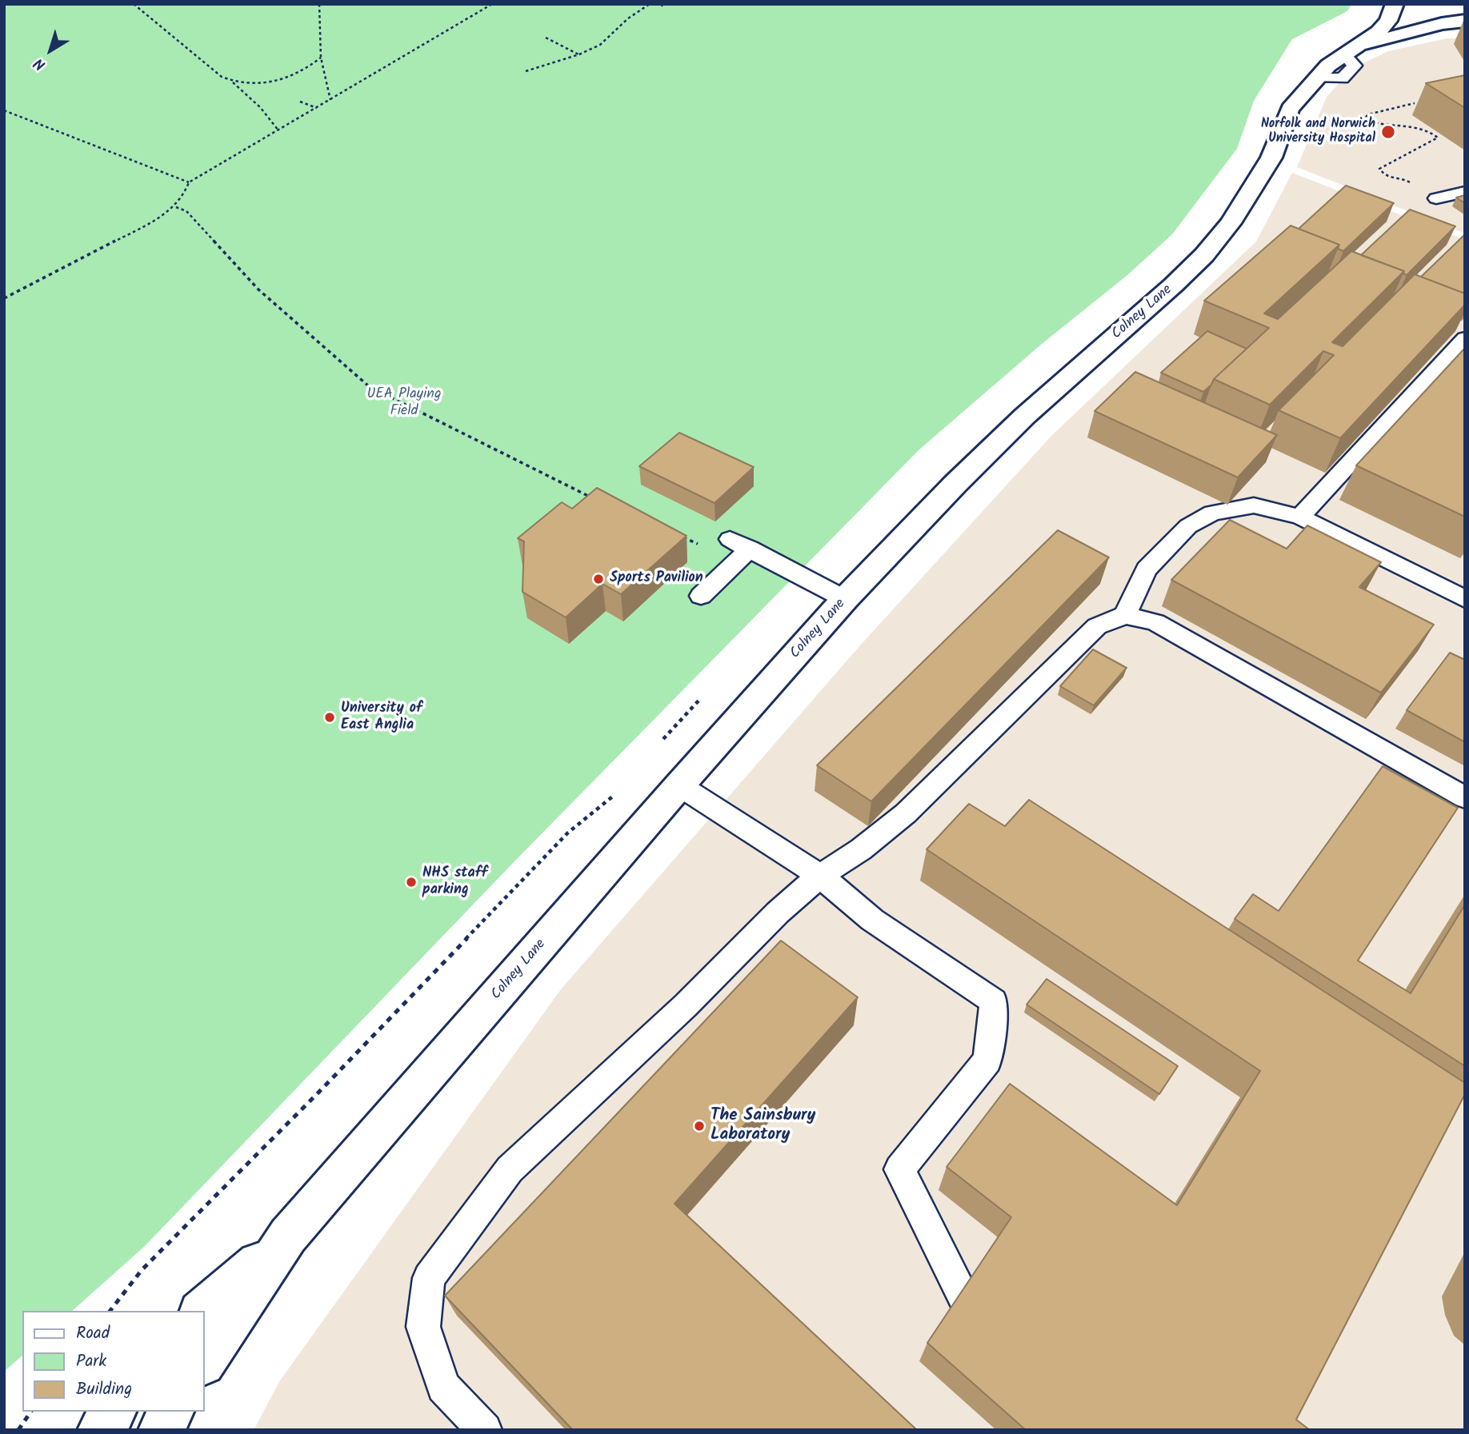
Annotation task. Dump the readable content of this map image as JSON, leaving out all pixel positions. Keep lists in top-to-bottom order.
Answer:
{
  "streets": {
    "street": ["Colney Lane"]
  },
  "parks": ["UEA Playing Field"],
  "places": [
    "Norfolk and Norwich University Hospital",
    "Sports Pavilion",
    "University of East Anglia",
    "NHS staff parking",
    "The Sainsbury Laboratory"
  ],
  "legend": ["Road", "Park", "Building"],
  "north": "bottom left"
}
